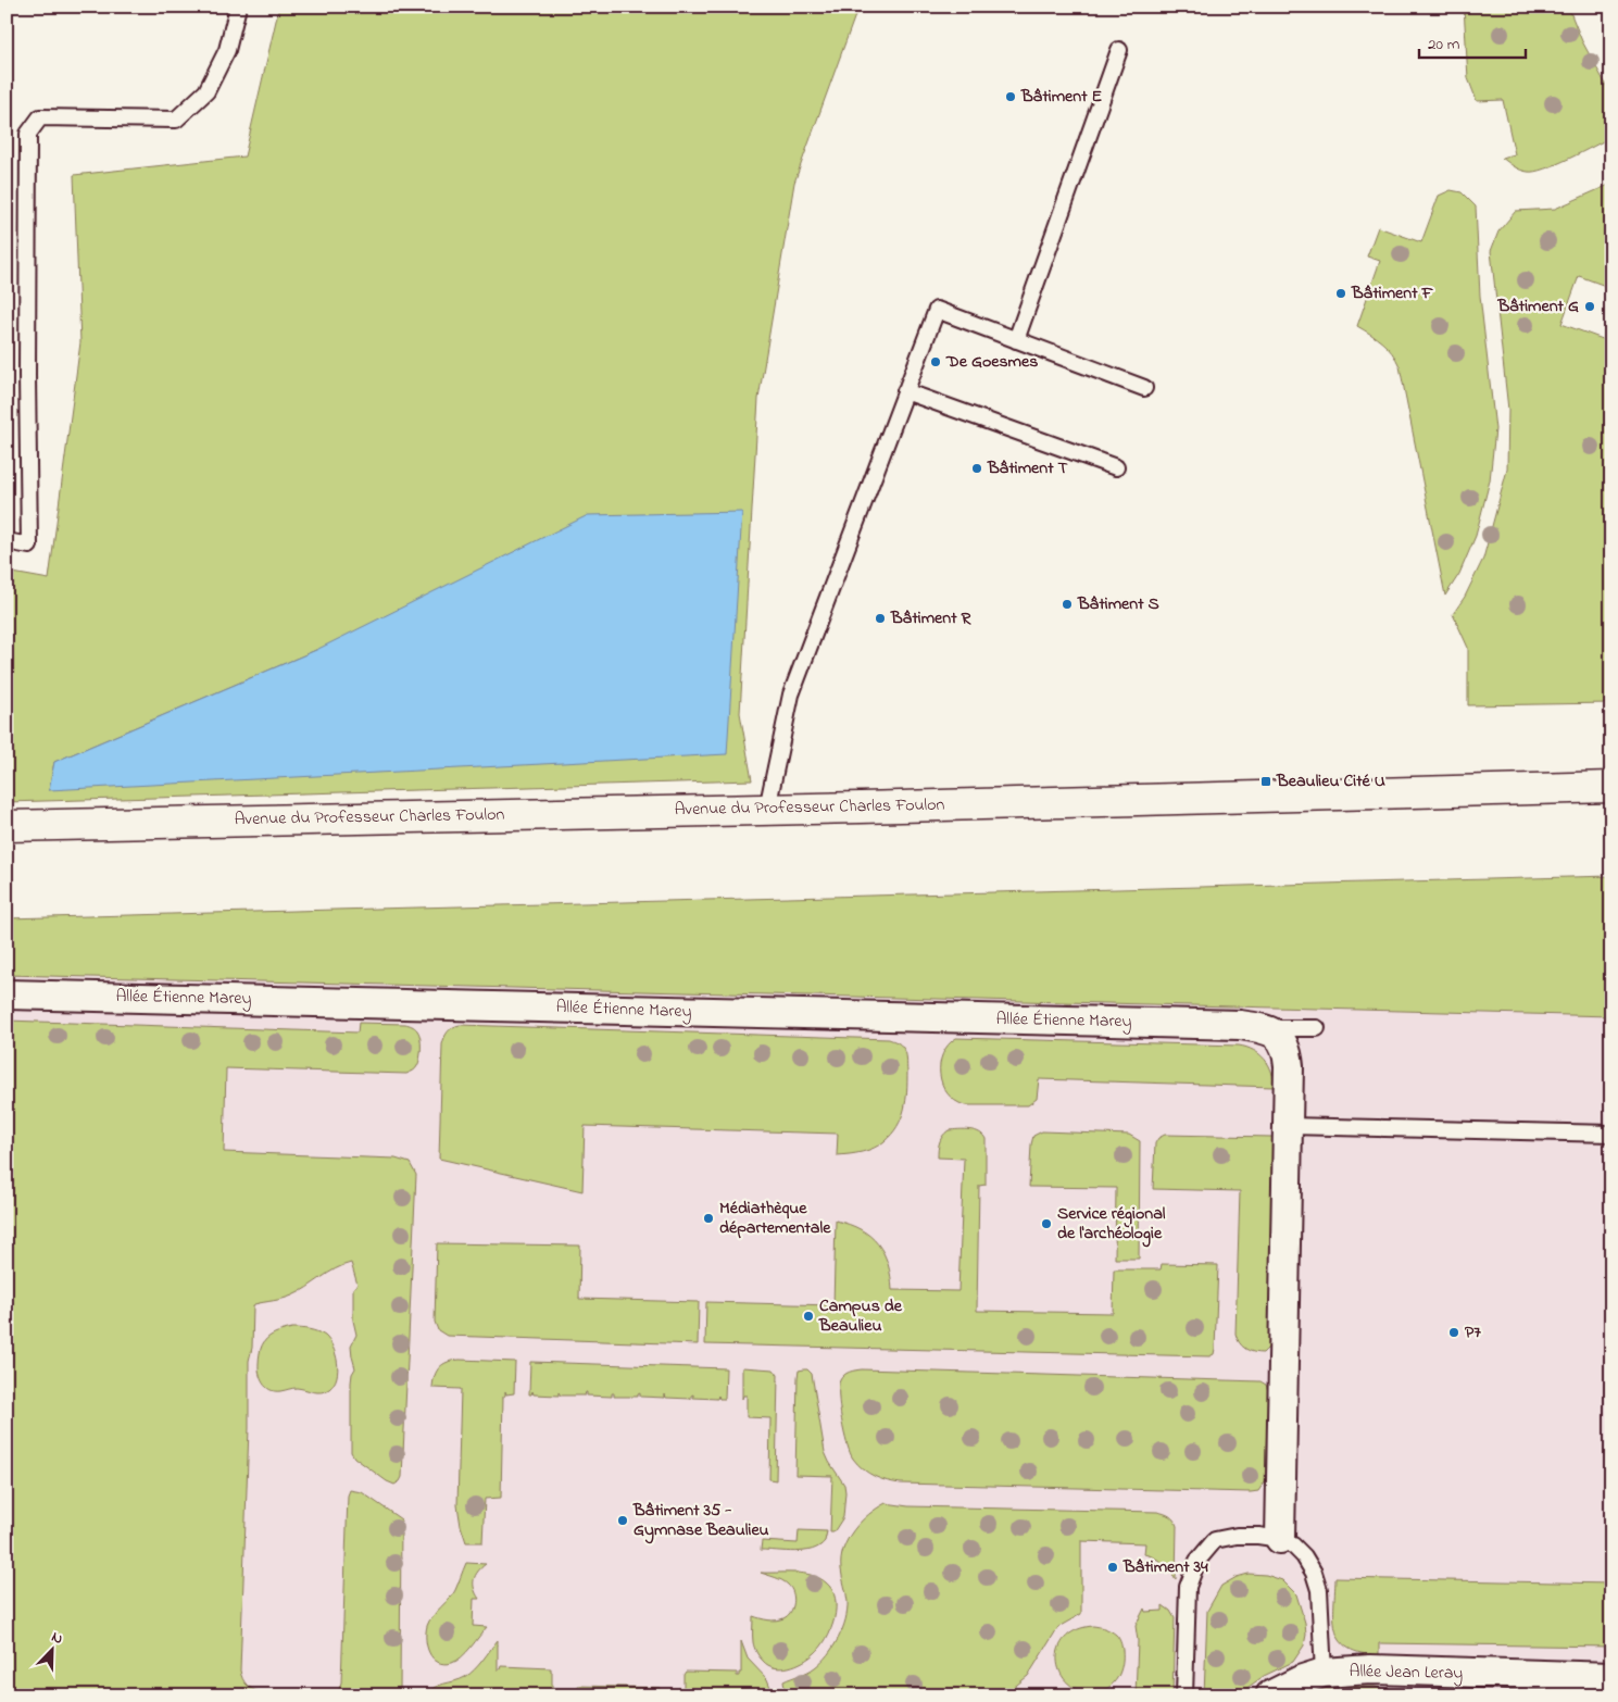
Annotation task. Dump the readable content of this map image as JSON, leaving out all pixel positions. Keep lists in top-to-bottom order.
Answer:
{
  "streets": {
    "main road": ["Avenue du Professeur Charles Foulon"],
    "street": ["Allée Étienne Marey", "Allée Jean Leray"]
  },
  "places": {
    "other": [
      "Bâtiment E",
      "Bâtiment F",
      "Bâtiment G",
      "De Goesmes",
      "Bâtiment T",
      "Bâtiment S",
      "Bâtiment R",
      "Médiathèque départementale",
      "Service régional de l'archéologie",
      "Campus de Beaulieu",
      "P7",
      "Bâtiment 35 - Gymnase Beaulieu",
      "Bâtiment 34"
    ],
    "transit": ["Beaulieu Cité U"]
  },
  "scale_bar": "20 m",
  "north": "top right"
}
